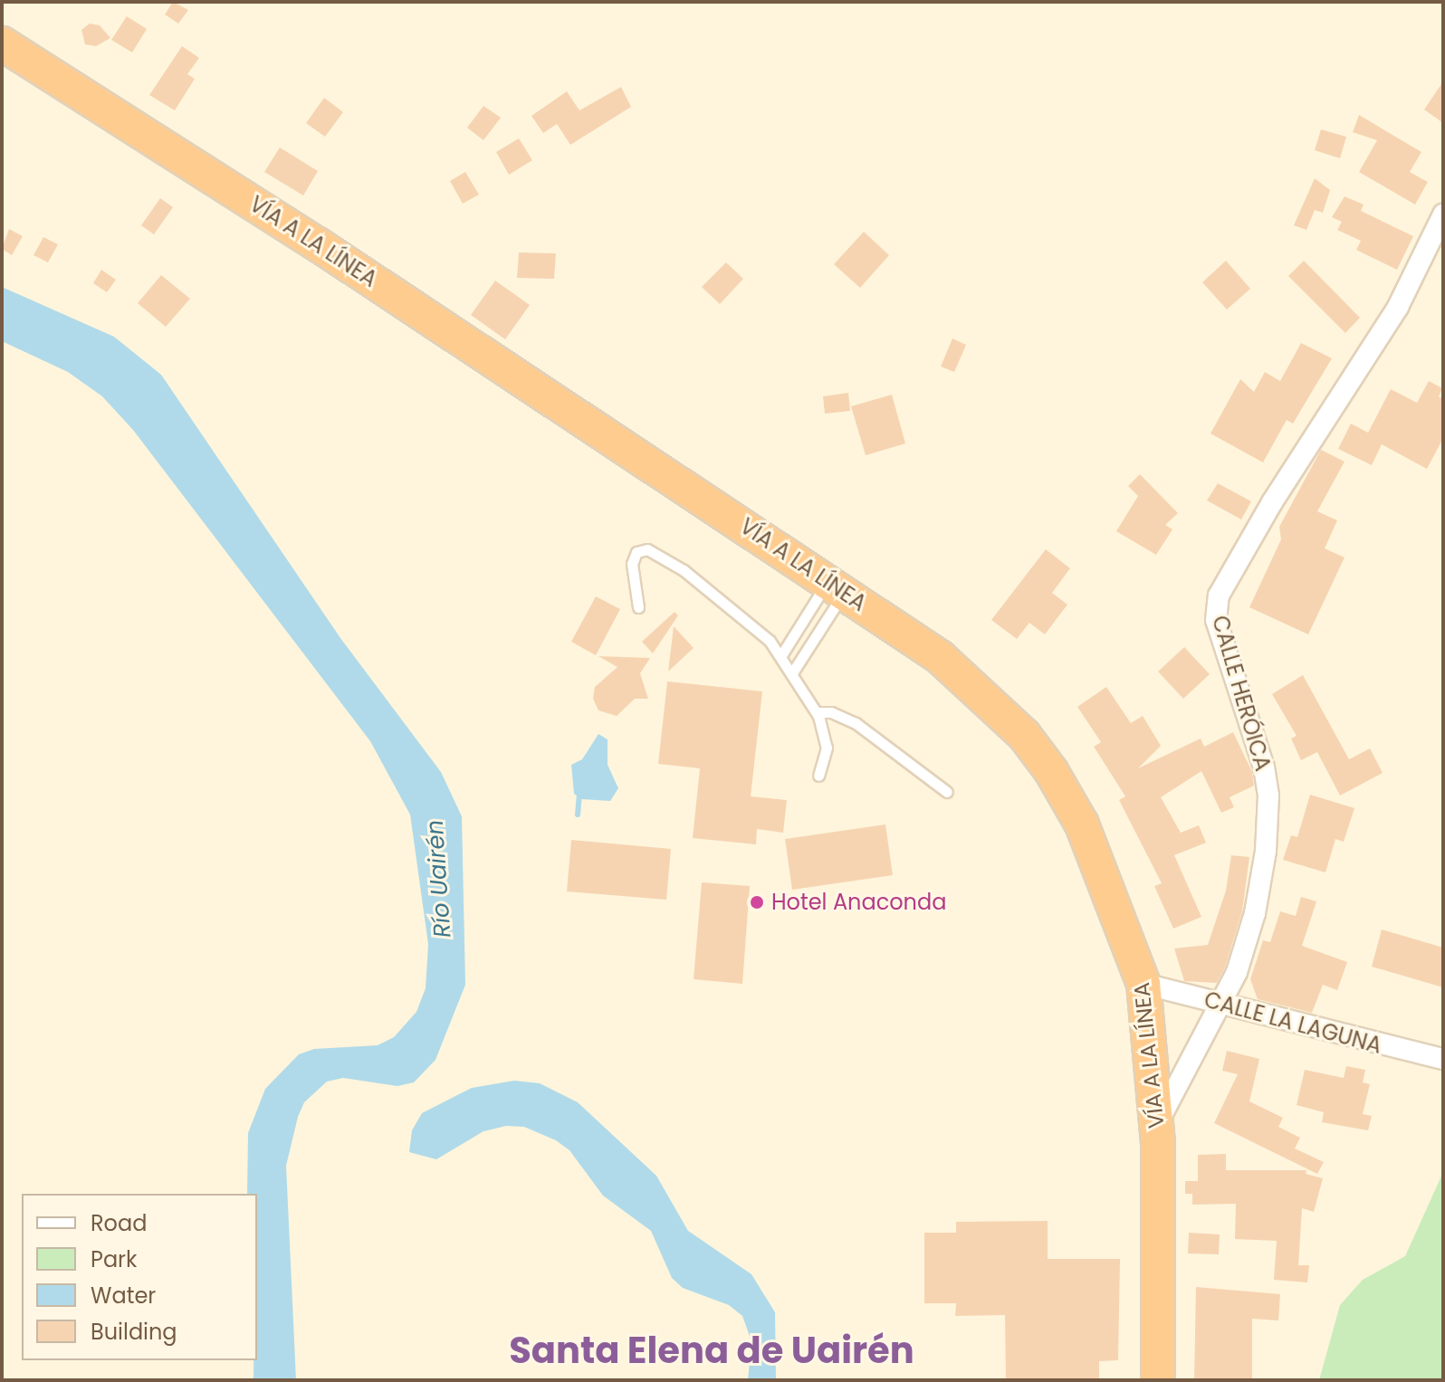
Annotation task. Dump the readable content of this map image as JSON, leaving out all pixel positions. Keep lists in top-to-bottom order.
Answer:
{
  "streets": {
    "highway": ["VÍA A LA LÍNEA"],
    "street": ["CALLE HERÓICA", "CALLE LA LAGUNA"]
  },
  "crossings": [
    ["VÍA A LA LÍNEA", "CALLE HERÓICA"],
    ["VÍA A LA LÍNEA", "CALLE LA LAGUNA"],
    ["CALLE HERÓICA", "CALLE LA LAGUNA"]
  ],
  "districts": ["Santa Elena de Uairén"],
  "water": ["Río Uairén"],
  "places": ["Hotel Anaconda"],
  "legend": [
    "Road",
    "Park",
    "Water",
    "Building"
  ]
}
